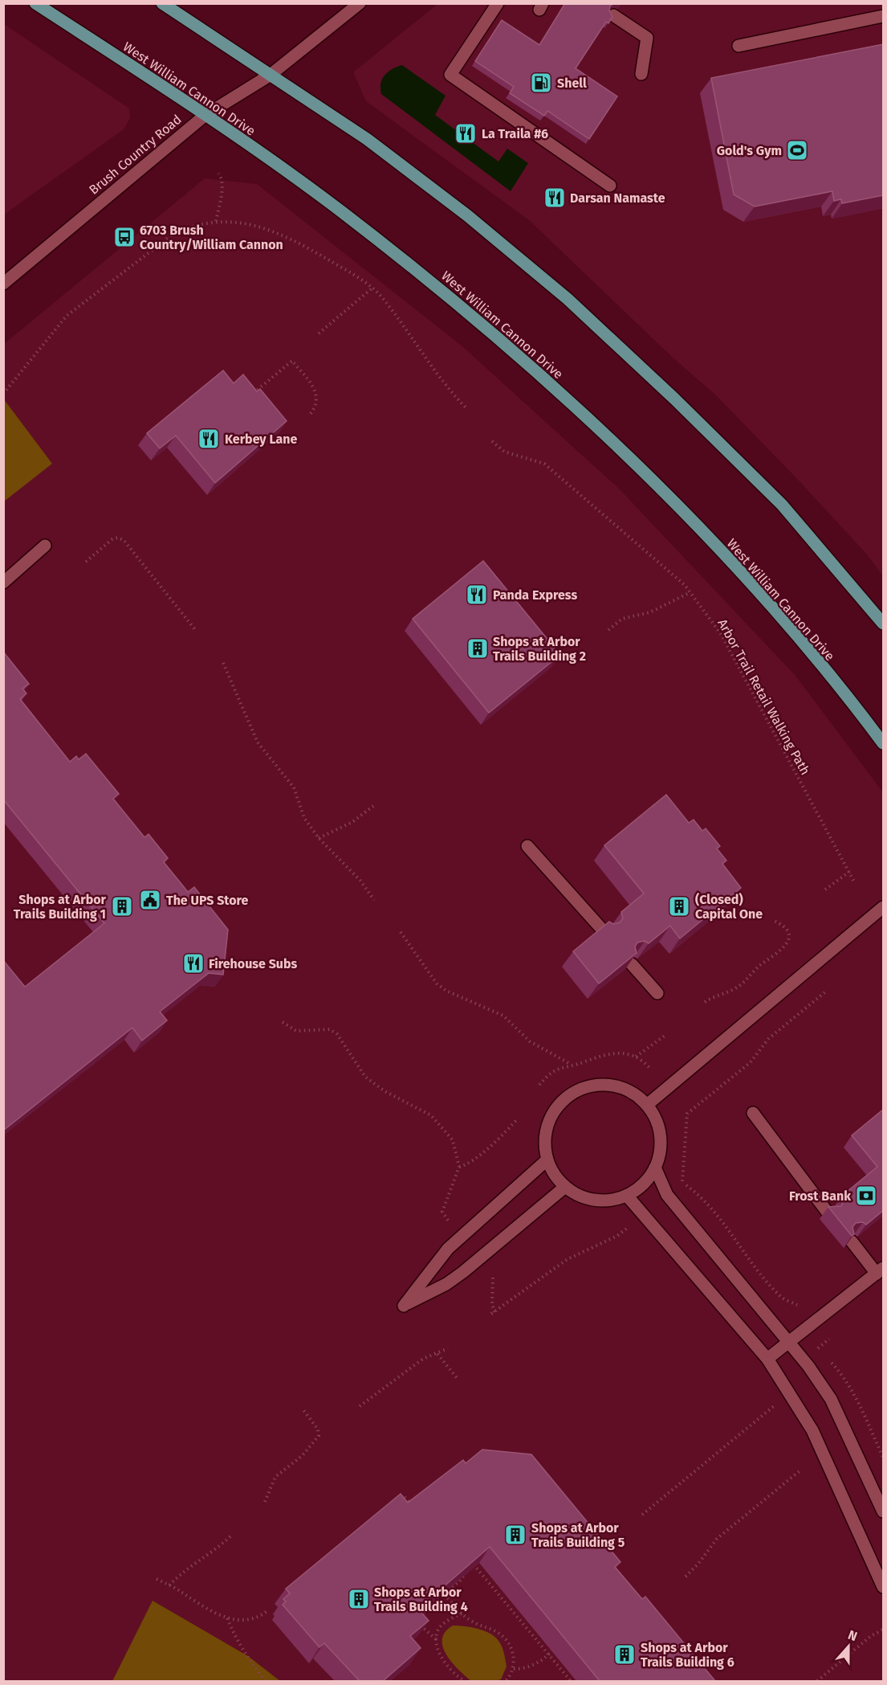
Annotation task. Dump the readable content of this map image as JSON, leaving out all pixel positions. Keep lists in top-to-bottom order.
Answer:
{
  "streets": {
    "main road": ["West William Cannon Drive"],
    "street": ["Brush Country Road"],
    "path": ["Arbor Trail Retail Walking Path"]
  },
  "crossings": [
    ["West William Cannon Drive", "Brush Country Road"]
  ],
  "places": {
    "fuel station": ["Shell"],
    "restaurant": [
      "La Traila #6",
      "Darsan Namaste",
      "Kerbey Lane",
      "Panda Express",
      "Firehouse Subs"
    ],
    "sports": ["Gold's Gym"],
    "bus stop": ["6703 Brush Country/William Cannon"],
    "building": [
      "Shops at Arbor Trails Building 2",
      "Shops at Arbor Trails Building 1",
      "(Closed) Capital One",
      "Shops at Arbor Trails Building 5",
      "Shops at Arbor Trails Building 4",
      "Shops at Arbor Trails Building 6"
    ],
    "public building": ["The UPS Store"],
    "bank": ["Frost Bank"]
  },
  "north": "top"
}
